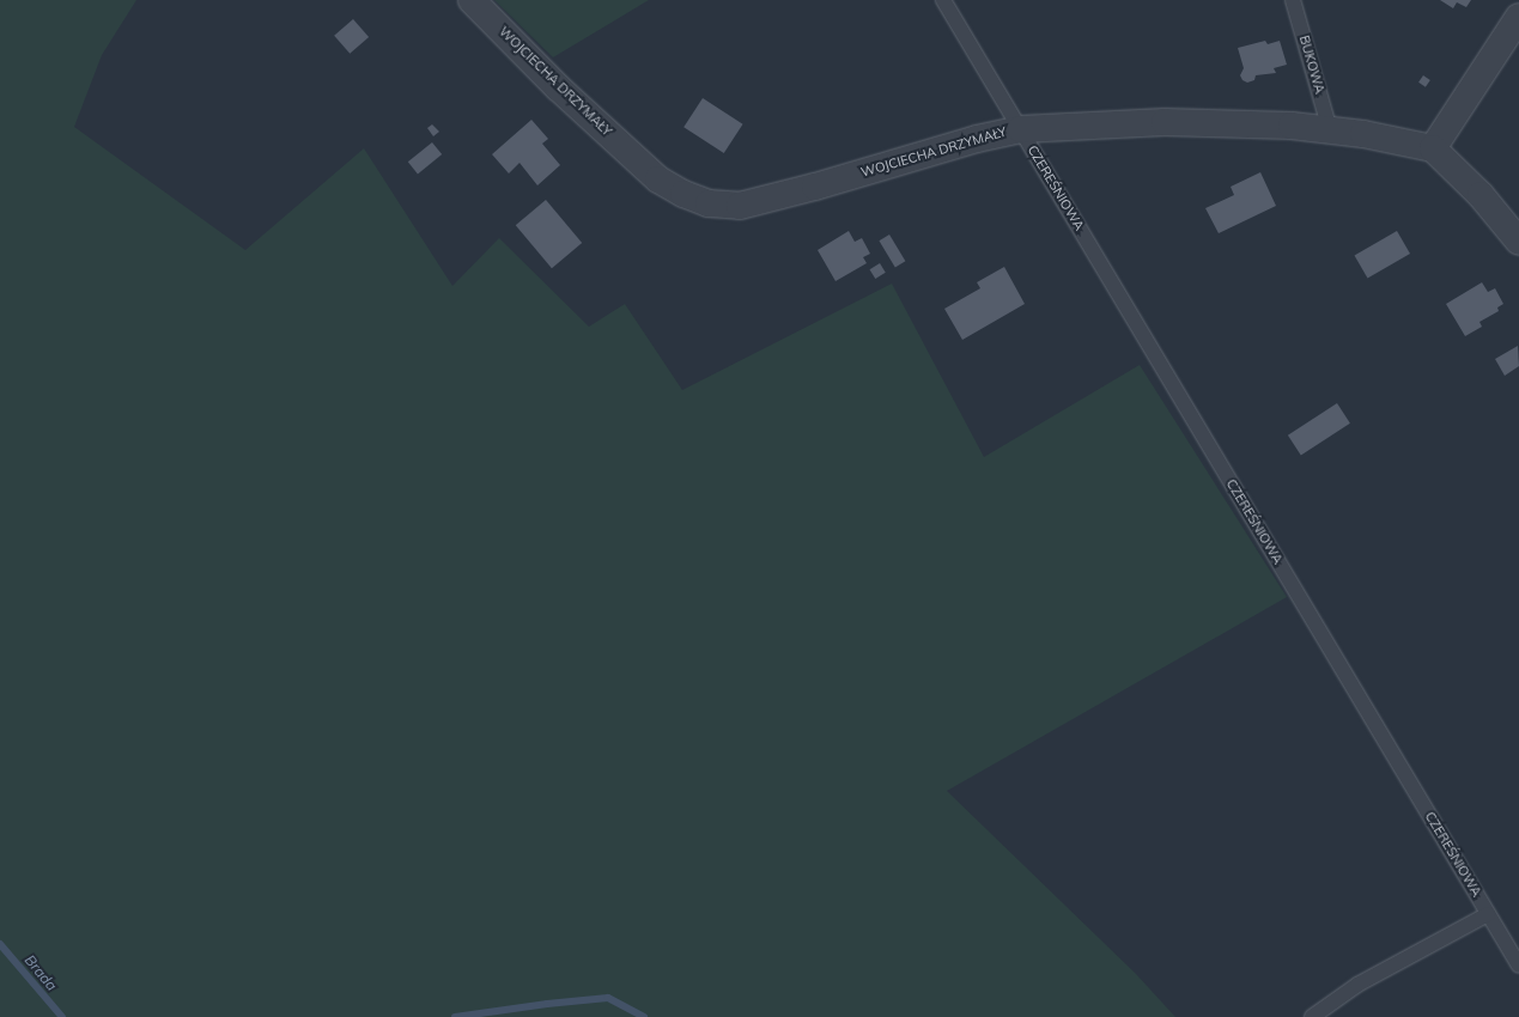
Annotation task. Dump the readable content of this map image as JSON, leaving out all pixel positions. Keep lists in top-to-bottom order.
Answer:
{
  "streets": {
    "street": ["WOJCIECHA DRZYMAŁY"],
    "lane": ["BUKOWA", "CZEREŚNIOWA"]
  },
  "crossings": [
    ["BUKOWA", "WOJCIECHA DRZYMAŁY"],
    ["WOJCIECHA DRZYMAŁY", "CZEREŚNIOWA"]
  ],
  "water": ["Brada"]
}
